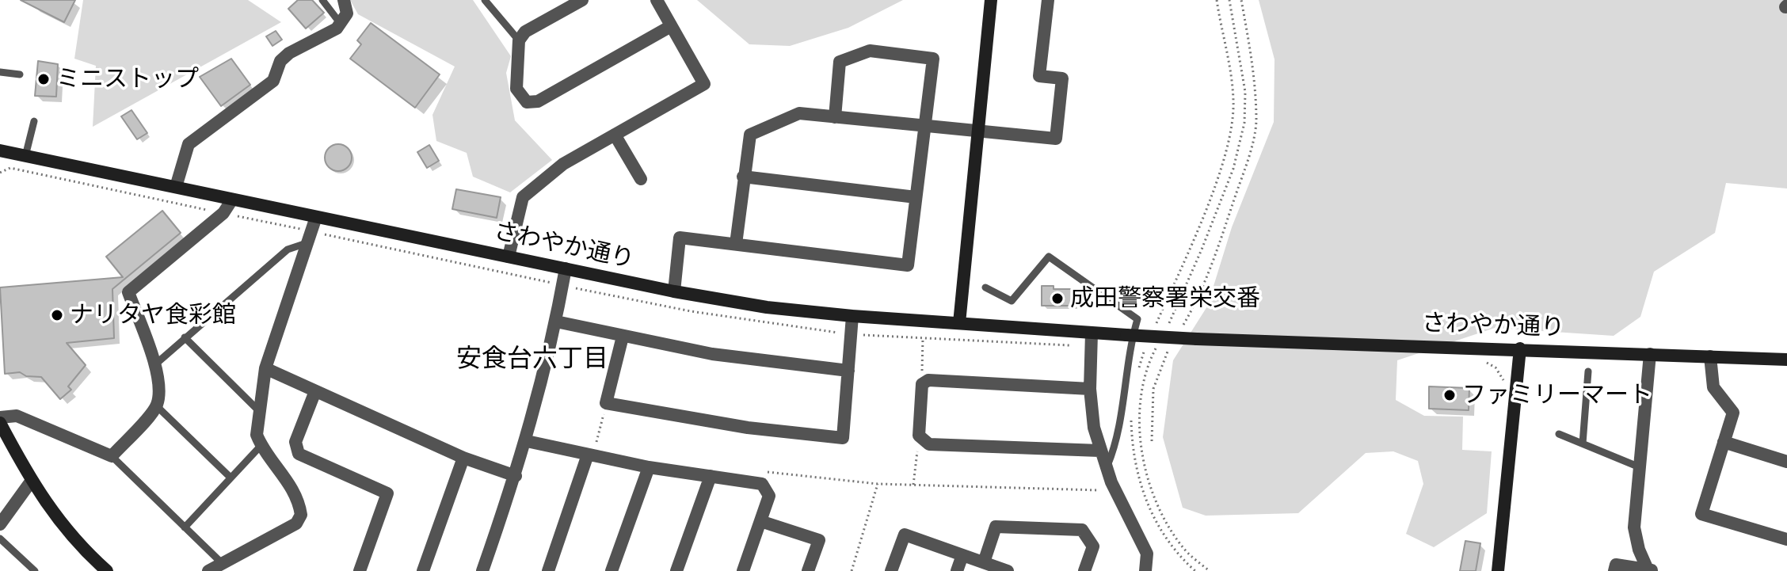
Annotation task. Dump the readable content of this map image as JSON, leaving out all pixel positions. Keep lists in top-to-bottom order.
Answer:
{
  "streets": {
    "street": ["さわやか通り"]
  },
  "districts": ["安食台六丁目"],
  "places": [
    "ミニストップ",
    "成田警察署栄交番",
    "ナリタヤ食彩館",
    "ファミリーマート"
  ]
}
